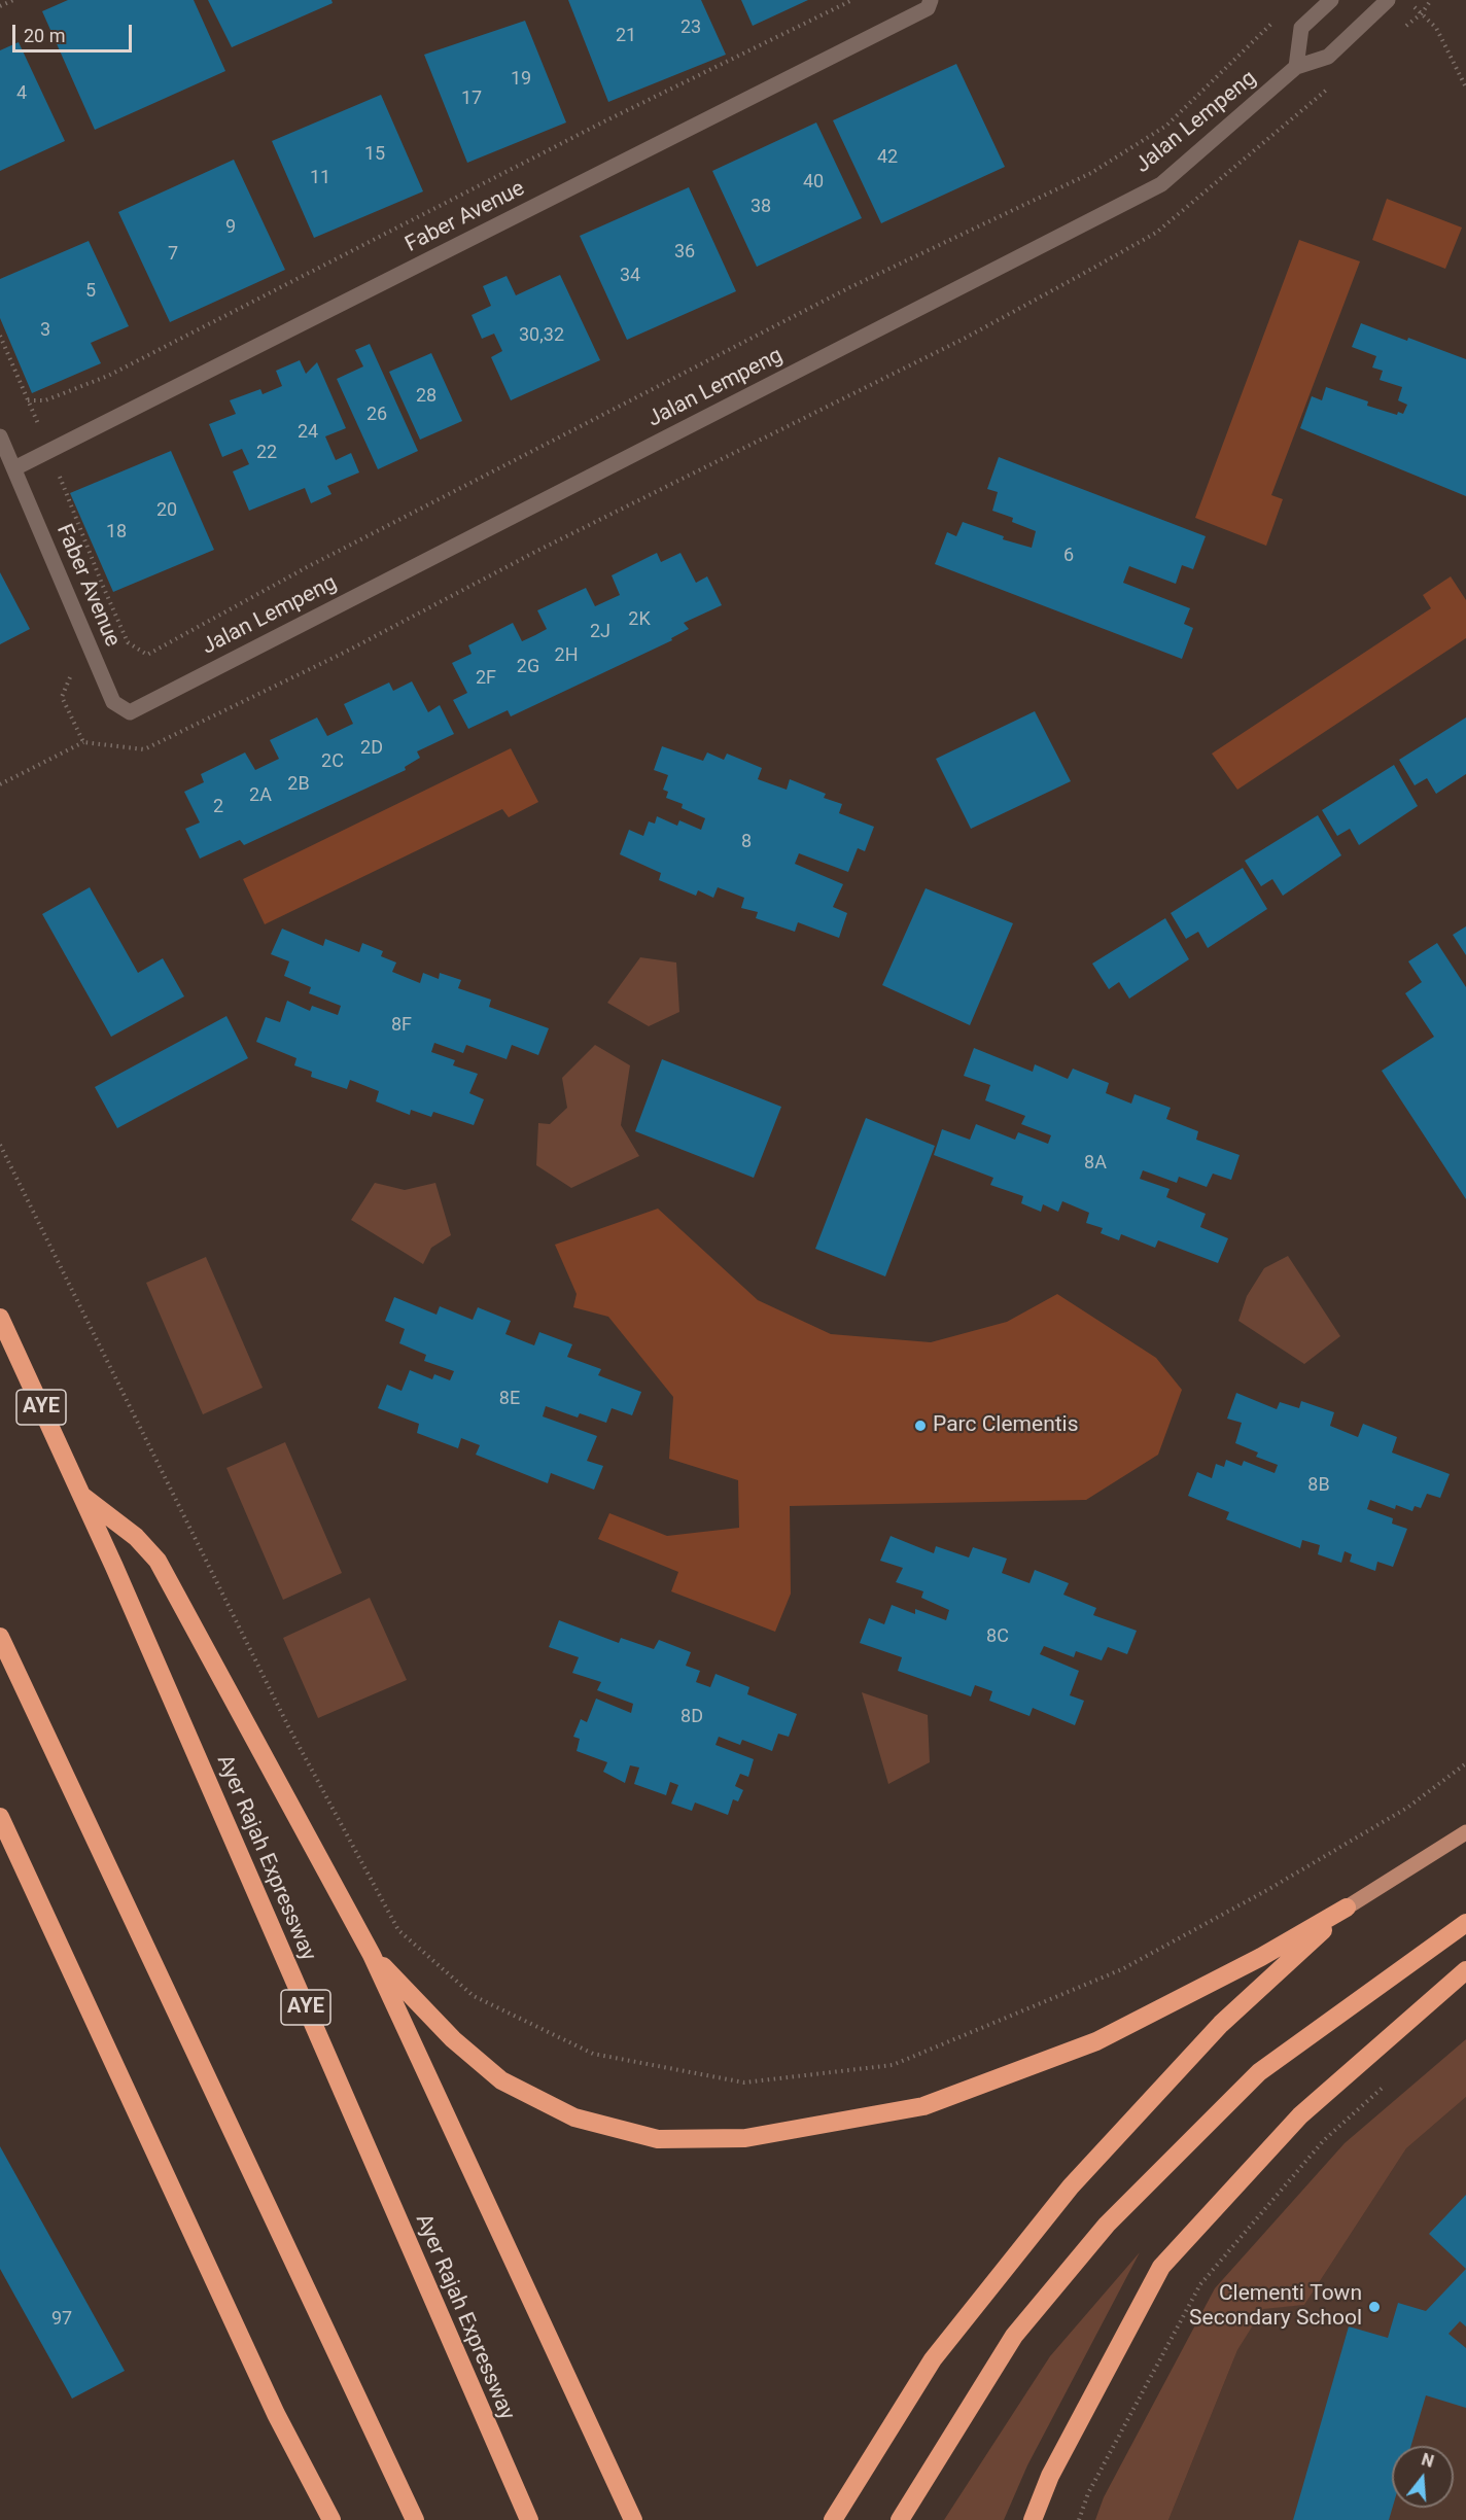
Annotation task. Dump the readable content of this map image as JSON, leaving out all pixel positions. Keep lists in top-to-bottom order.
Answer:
{
  "streets": {
    "highway": ["AYE", "Ayer Rajah Expressway"],
    "street": ["Jalan Lempeng", "Faber Avenue"]
  },
  "crossings": [
    ["Jalan Lempeng", "Faber Avenue"]
  ],
  "places": ["Parc Clementis", "Clementi Town Secondary School"],
  "house_numbers": [
    "23",
    "21",
    "19",
    "4",
    "17",
    "15",
    "42",
    "11",
    "40",
    "38",
    "9",
    "36",
    "7",
    "34",
    "5",
    "3",
    "30,32",
    "28",
    "26",
    "24",
    "22",
    "20",
    "18",
    "6",
    "2K",
    "2J",
    "2H",
    "2G",
    "2F",
    "2D",
    "2C",
    "2B",
    "2A",
    "2",
    "8",
    "8F",
    "8A",
    "8E",
    "8B",
    "8C",
    "8D",
    "97"
  ],
  "scale_bar": "20 m",
  "north": "top"
}
